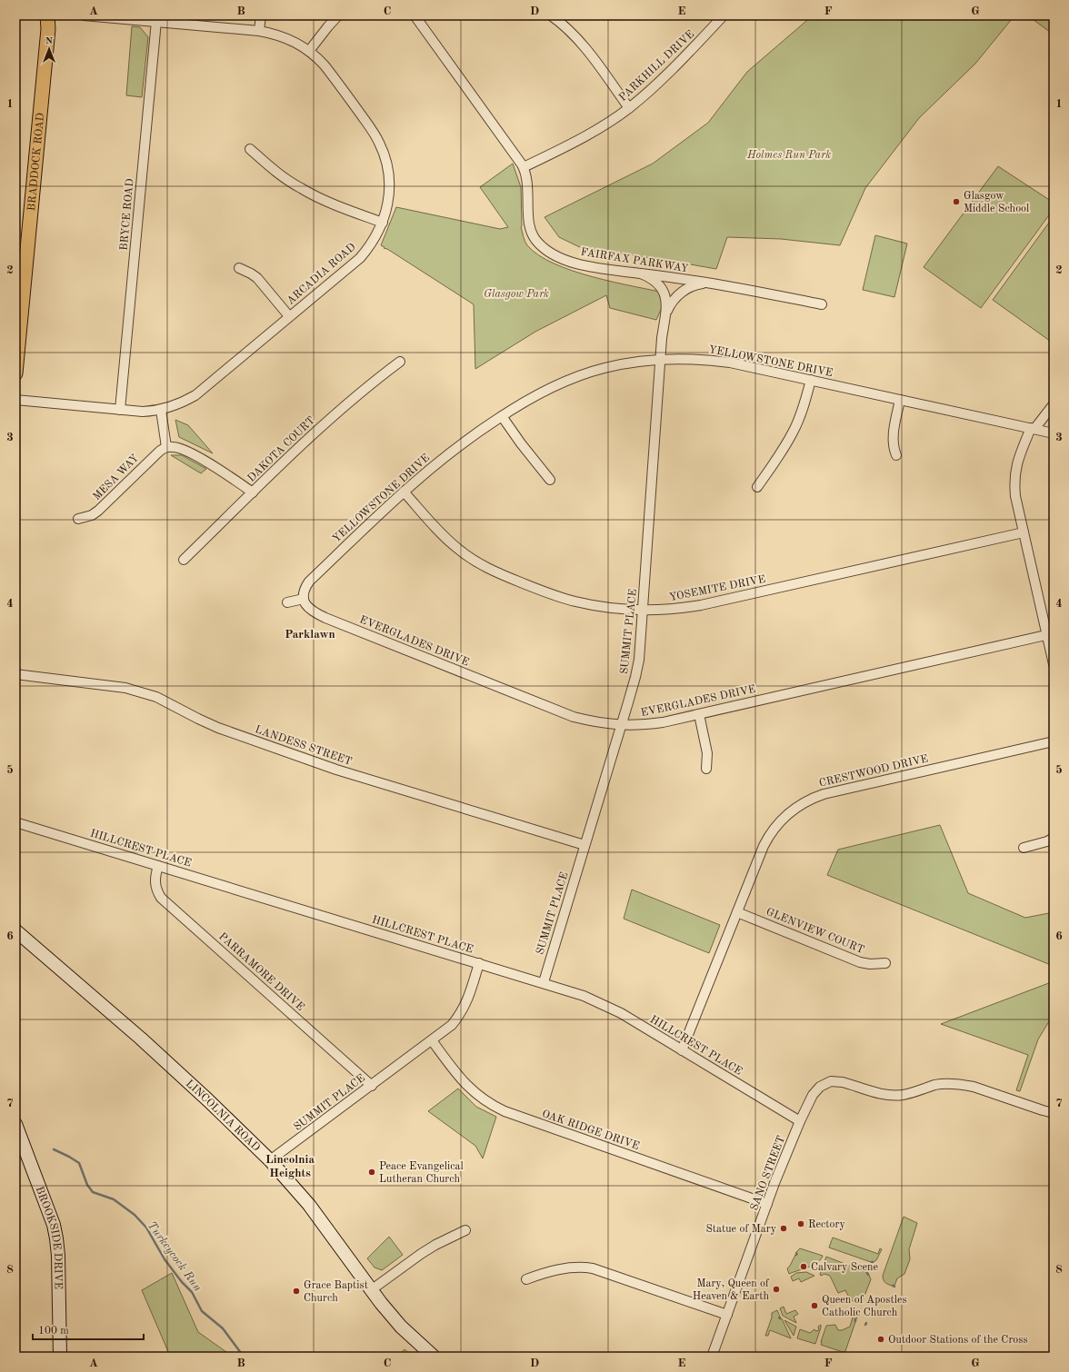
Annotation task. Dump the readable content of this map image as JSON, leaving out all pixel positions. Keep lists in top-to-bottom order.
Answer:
{
  "streets": {
    "main road": ["BRADDOCK ROAD", "LINCOLNIA ROAD", "BROOKSIDE DRIVE"],
    "street": [
      "PARKHILL DRIVE",
      "BRYCE ROAD",
      "FAIRFAX PARKWAY",
      "ARCADIA ROAD",
      "YELLOWSTONE DRIVE",
      "DAKOTA COURT",
      "MESA WAY",
      "YOSEMITE DRIVE",
      "SUMMIT PLACE",
      "EVERGLADES DRIVE",
      "LANDESS STREET",
      "CRESTWOOD DRIVE",
      "HILLCREST PLACE",
      "GLENVIEW COURT",
      "PARRAMORE DRIVE",
      "OAK RIDGE DRIVE",
      "SANO STREET"
    ]
  },
  "crossings": [
    ["PARKHILL DRIVE", "FAIRFAX PARKWAY"],
    ["BRYCE ROAD", "ARCADIA ROAD"],
    ["FAIRFAX PARKWAY", "SUMMIT PLACE"],
    ["YELLOWSTONE DRIVE", "YOSEMITE DRIVE"],
    ["YELLOWSTONE DRIVE", "SUMMIT PLACE"],
    ["YELLOWSTONE DRIVE", "EVERGLADES DRIVE"],
    ["YOSEMITE DRIVE", "SUMMIT PLACE"],
    ["SUMMIT PLACE", "EVERGLADES DRIVE"],
    ["SUMMIT PLACE", "LANDESS STREET"],
    ["SUMMIT PLACE", "HILLCREST PLACE"],
    ["SUMMIT PLACE", "PARRAMORE DRIVE"],
    ["SUMMIT PLACE", "LINCOLNIA ROAD"],
    ["SUMMIT PLACE", "OAK RIDGE DRIVE"],
    ["CRESTWOOD DRIVE", "HILLCREST PLACE"],
    ["CRESTWOOD DRIVE", "GLENVIEW COURT"],
    ["HILLCREST PLACE", "PARRAMORE DRIVE"],
    ["HILLCREST PLACE", "SANO STREET"],
    ["OAK RIDGE DRIVE", "SANO STREET"]
  ],
  "districts": ["Parklawn", "Lincolnia Heights"],
  "water": ["Turkeycock Run"],
  "parks": ["Holmes Run Park", "Glasgow Park"],
  "places": [
    "Glasgow Middle School",
    "Peace Evangelical Lutheran Church",
    "Rectory",
    "Statue of Mary",
    "Calvary Scene",
    "Mary, Queen of Heaven & Earth",
    "Grace Baptist Church",
    "Queen of Apostles Catholic Church",
    "Outdoor Stations of the Cross"
  ],
  "scale_bar": "100 m",
  "north": "top",
  "grid": {
    "columns": [
      "A",
      "B",
      "C",
      "D",
      "E",
      "F",
      "G"
    ],
    "rows": [
      "1",
      "2",
      "3",
      "4",
      "5",
      "6",
      "7",
      "8"
    ]
  }
}
